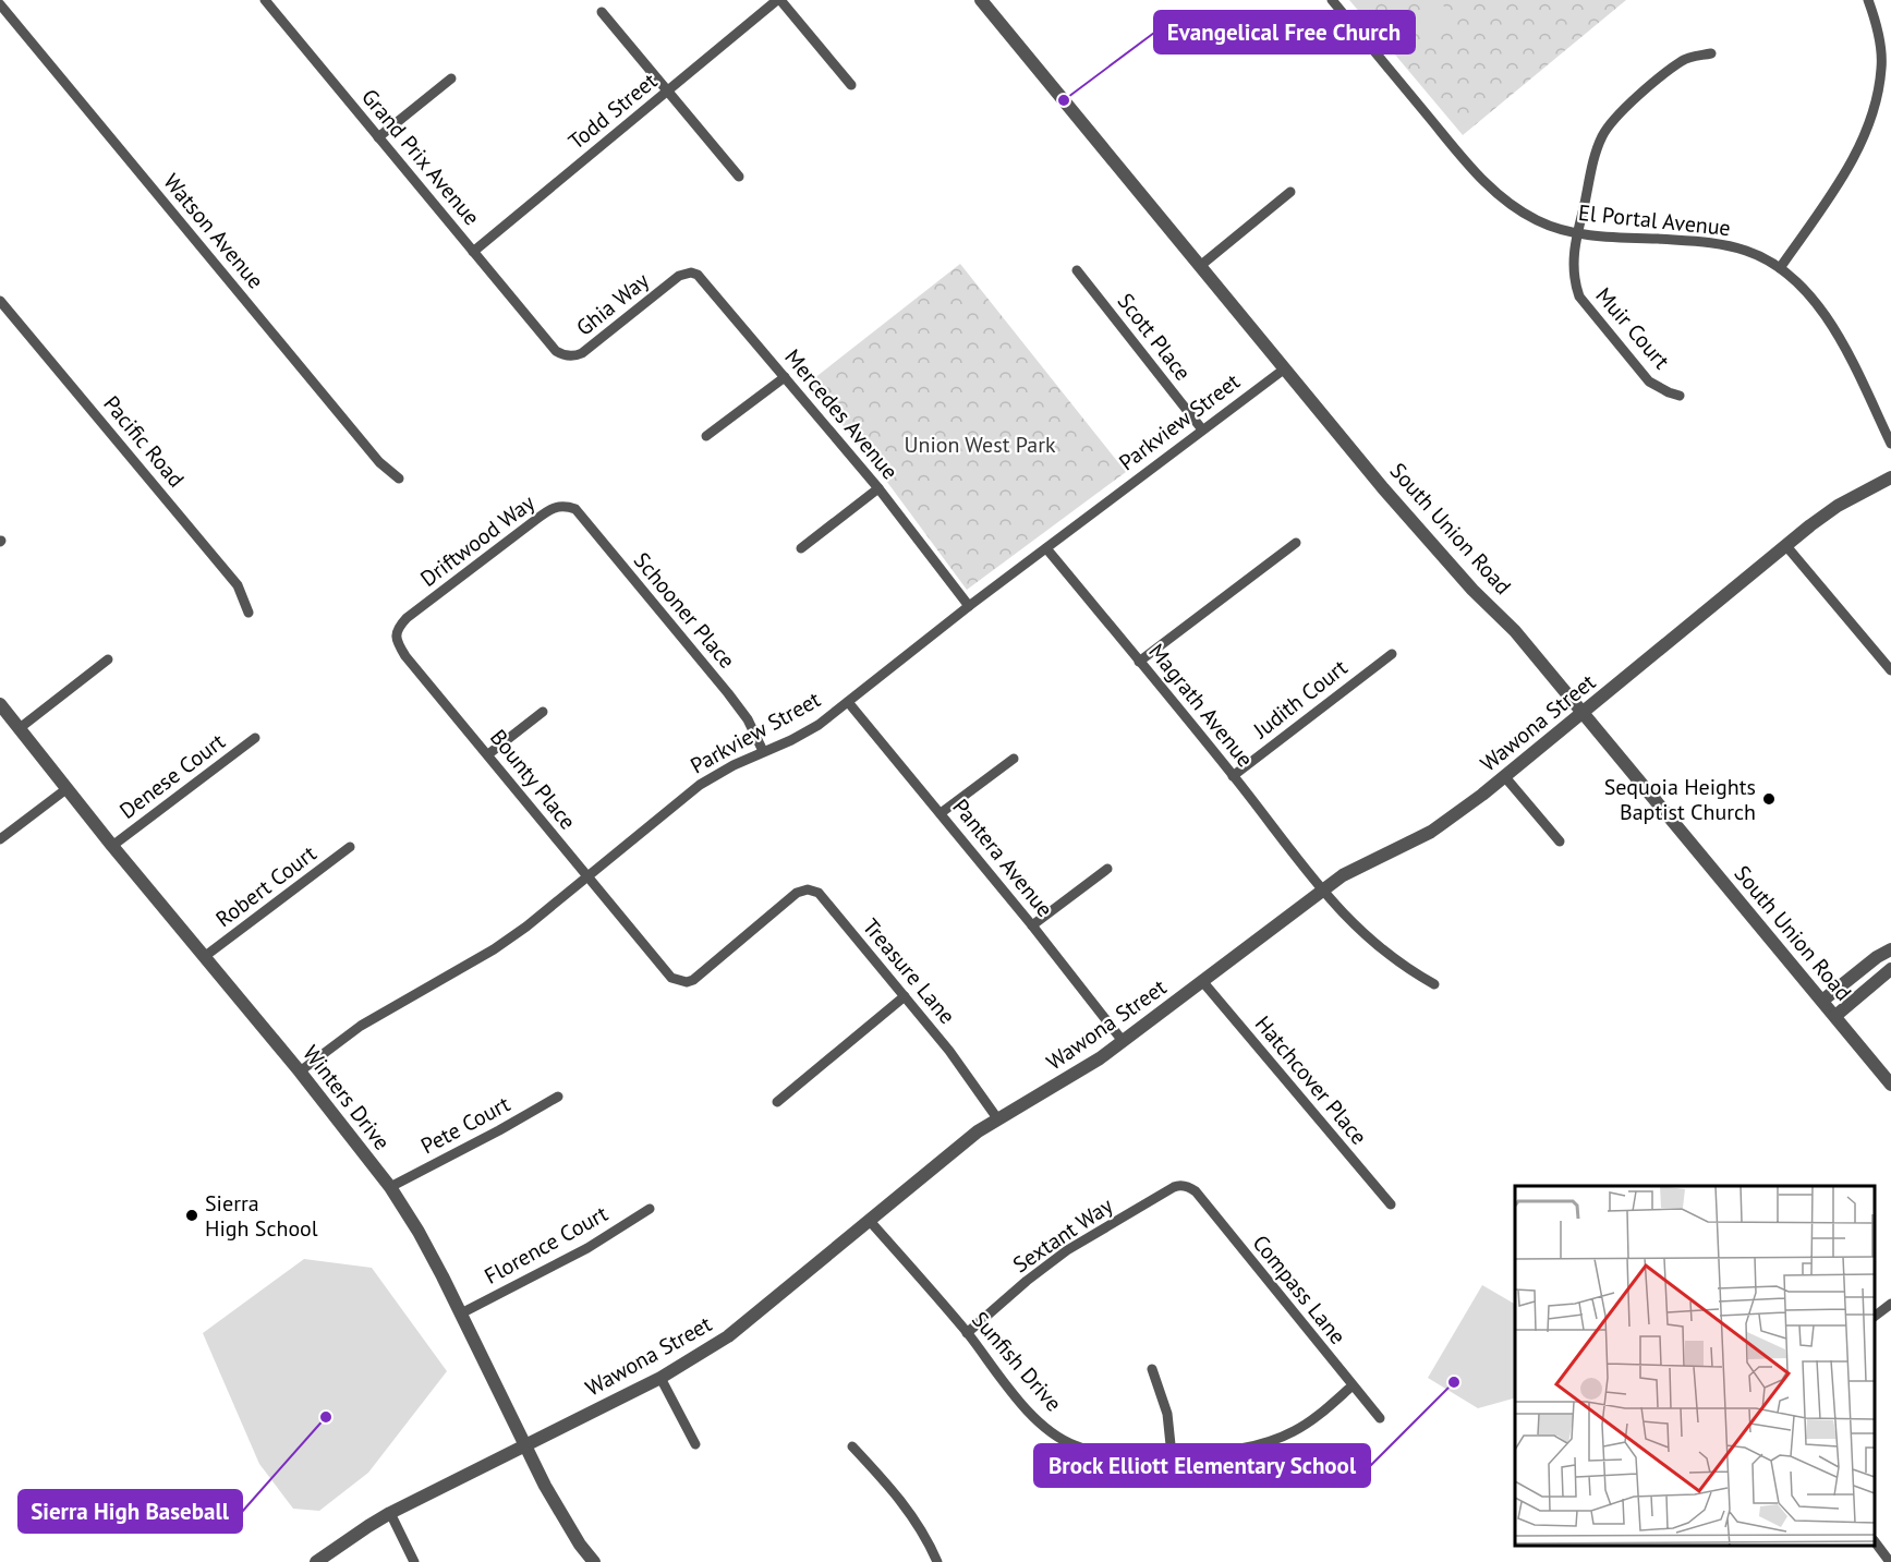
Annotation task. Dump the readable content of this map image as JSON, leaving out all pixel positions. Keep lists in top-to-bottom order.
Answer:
{
  "streets": {
    "street": [
      "Todd Street",
      "Grand Prix Avenue",
      "El Portal Avenue",
      "Watson Avenue",
      "Ghia Way",
      "Muir Court",
      "Scott Place",
      "Mercedes Avenue",
      "Parkview Street",
      "Pacific Road",
      "South Union Road",
      "Driftwood Way",
      "Schooner Place",
      "Judith Court",
      "Magrath Avenue",
      "Wawona Street",
      "Denese Court",
      "Bounty Place",
      "Pantera Avenue",
      "Robert Court",
      "Treasure Lane",
      "Hatchcover Place",
      "Winters Drive",
      "Pete Court",
      "Sextant Way",
      "Florence Court",
      "Compass Lane",
      "Sunfish Drive"
    ]
  },
  "crossings": [
    ["Todd Street", "Grand Prix Avenue"],
    ["Grand Prix Avenue", "Ghia Way"],
    ["El Portal Avenue", "Muir Court"],
    ["Ghia Way", "Mercedes Avenue"],
    ["Scott Place", "Parkview Street"],
    ["Mercedes Avenue", "Parkview Street"],
    ["Parkview Street", "South Union Road"],
    ["Parkview Street", "Schooner Place"],
    ["Parkview Street", "Magrath Avenue"],
    ["Parkview Street", "Bounty Place"],
    ["Parkview Street", "Pantera Avenue"],
    ["Parkview Street", "Winters Drive"],
    ["South Union Road", "Wawona Street"],
    ["Driftwood Way", "Schooner Place"],
    ["Driftwood Way", "Bounty Place"],
    ["Judith Court", "Magrath Avenue"],
    ["Magrath Avenue", "Wawona Street"],
    ["Wawona Street", "Pantera Avenue"],
    ["Wawona Street", "Treasure Lane"],
    ["Wawona Street", "Hatchcover Place"],
    ["Wawona Street", "Winters Drive"],
    ["Wawona Street", "Sunfish Drive"],
    ["Denese Court", "Winters Drive"],
    ["Bounty Place", "Treasure Lane"],
    ["Robert Court", "Winters Drive"],
    ["Winters Drive", "Pete Court"],
    ["Winters Drive", "Florence Court"],
    ["Sextant Way", "Compass Lane"],
    ["Sextant Way", "Sunfish Drive"],
    ["Compass Lane", "Sunfish Drive"]
  ],
  "parks": ["Union West Park"],
  "places": [
    "Evangelical Free Church",
    "Sequoia Heights Baptist Church",
    "Sierra High School",
    "Brock Elliott Elementary School",
    "Sierra High Baseball"
  ]
}
